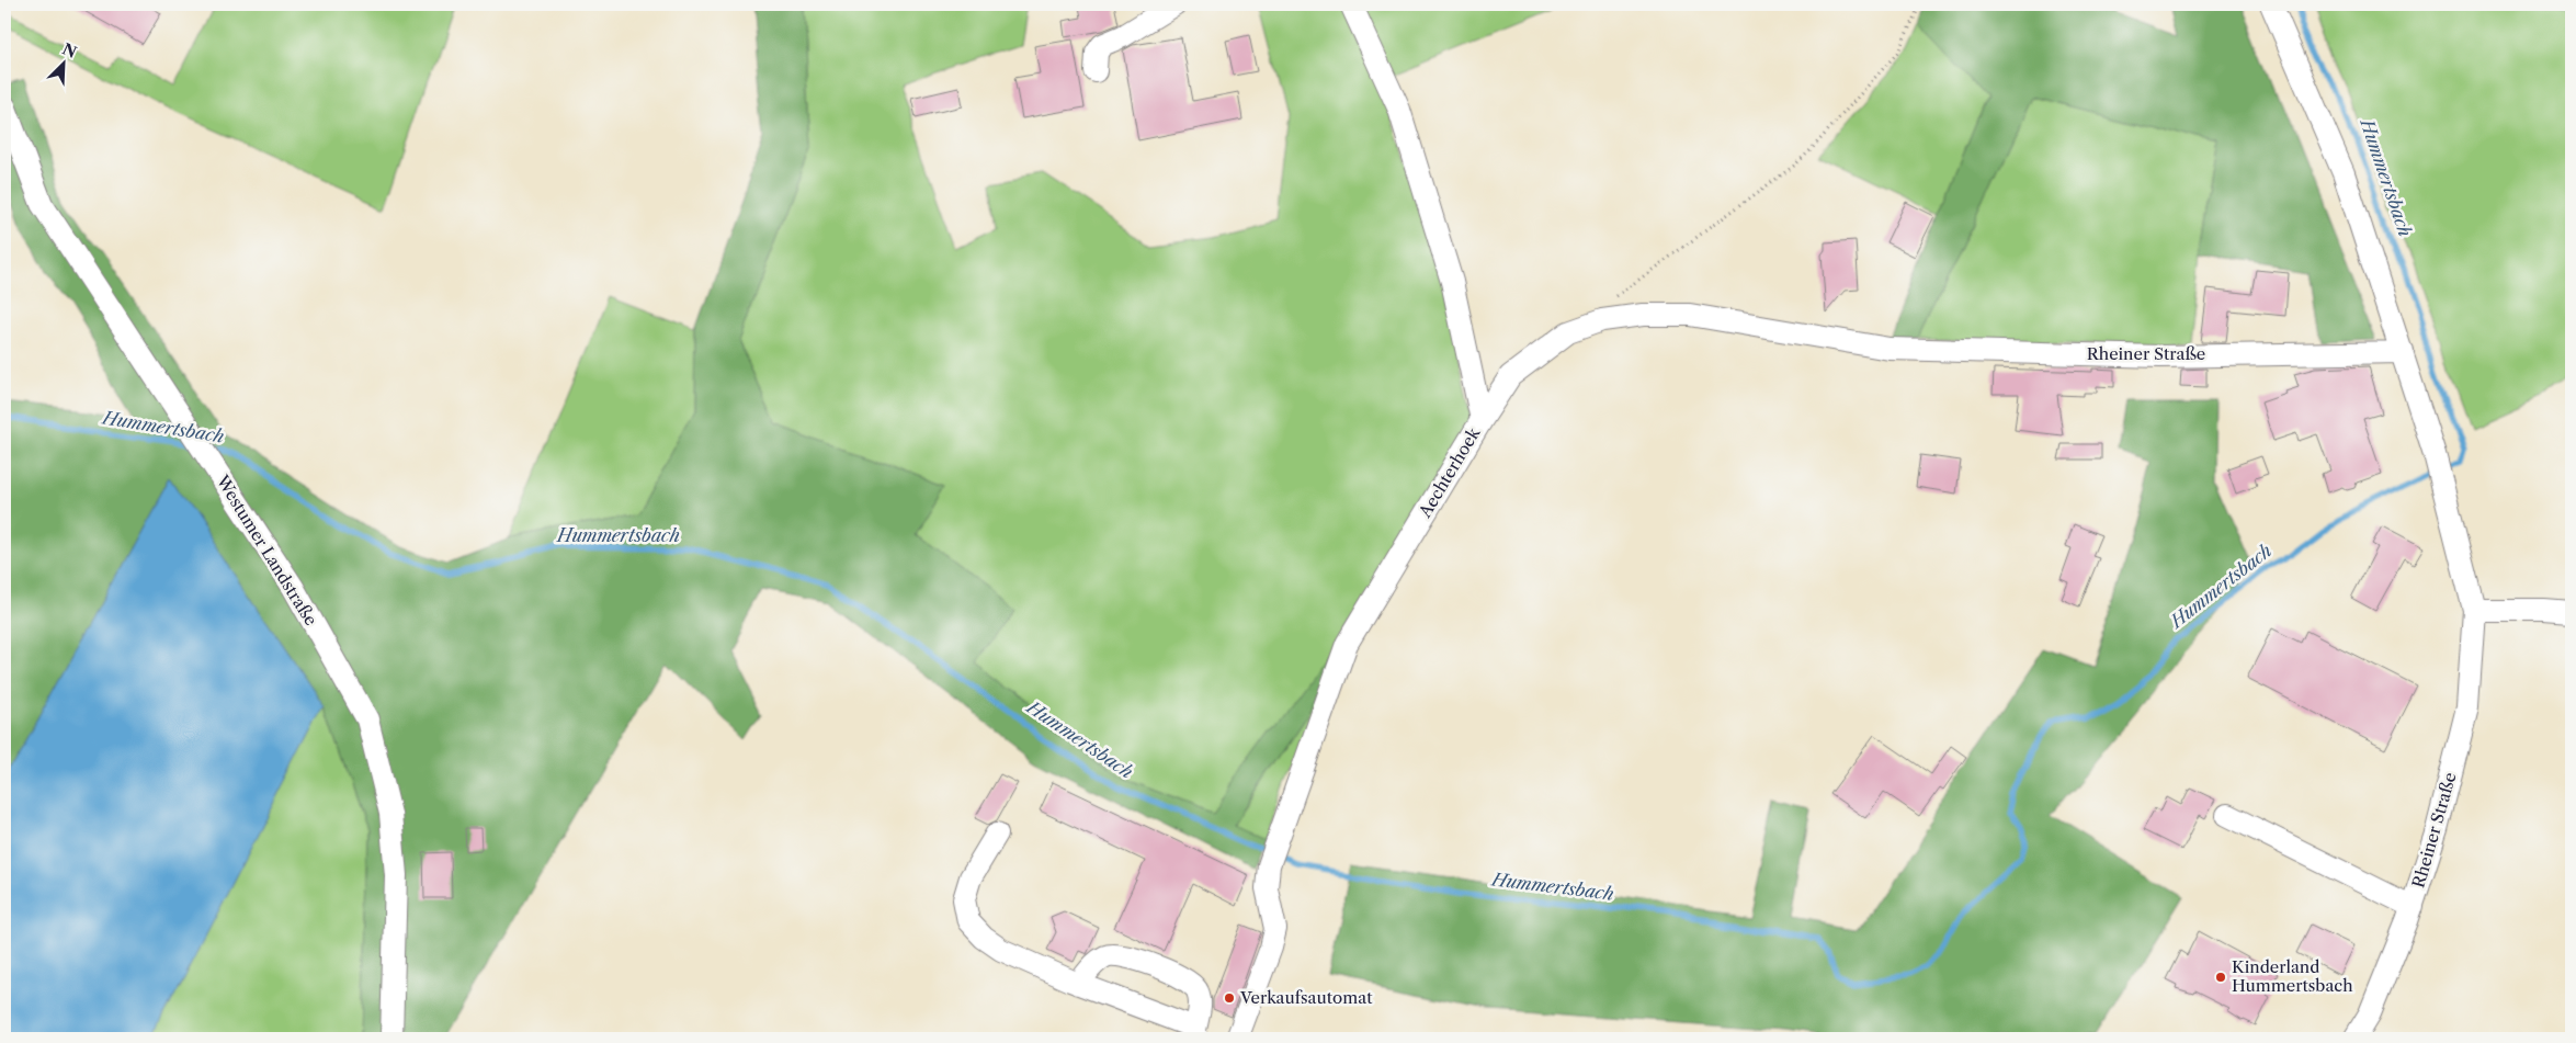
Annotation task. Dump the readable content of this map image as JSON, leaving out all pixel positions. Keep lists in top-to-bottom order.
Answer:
{
  "streets": {
    "street": ["Rheiner Straße", "Aechterhoek", "Westumer Landstraße"]
  },
  "crossings": [
    ["Rheiner Straße", "Aechterhoek"]
  ],
  "water": ["Hummertsbach"],
  "places": ["Kinderland Hummertsbach", "Verkaufsautomat"],
  "north": "top right"
}
